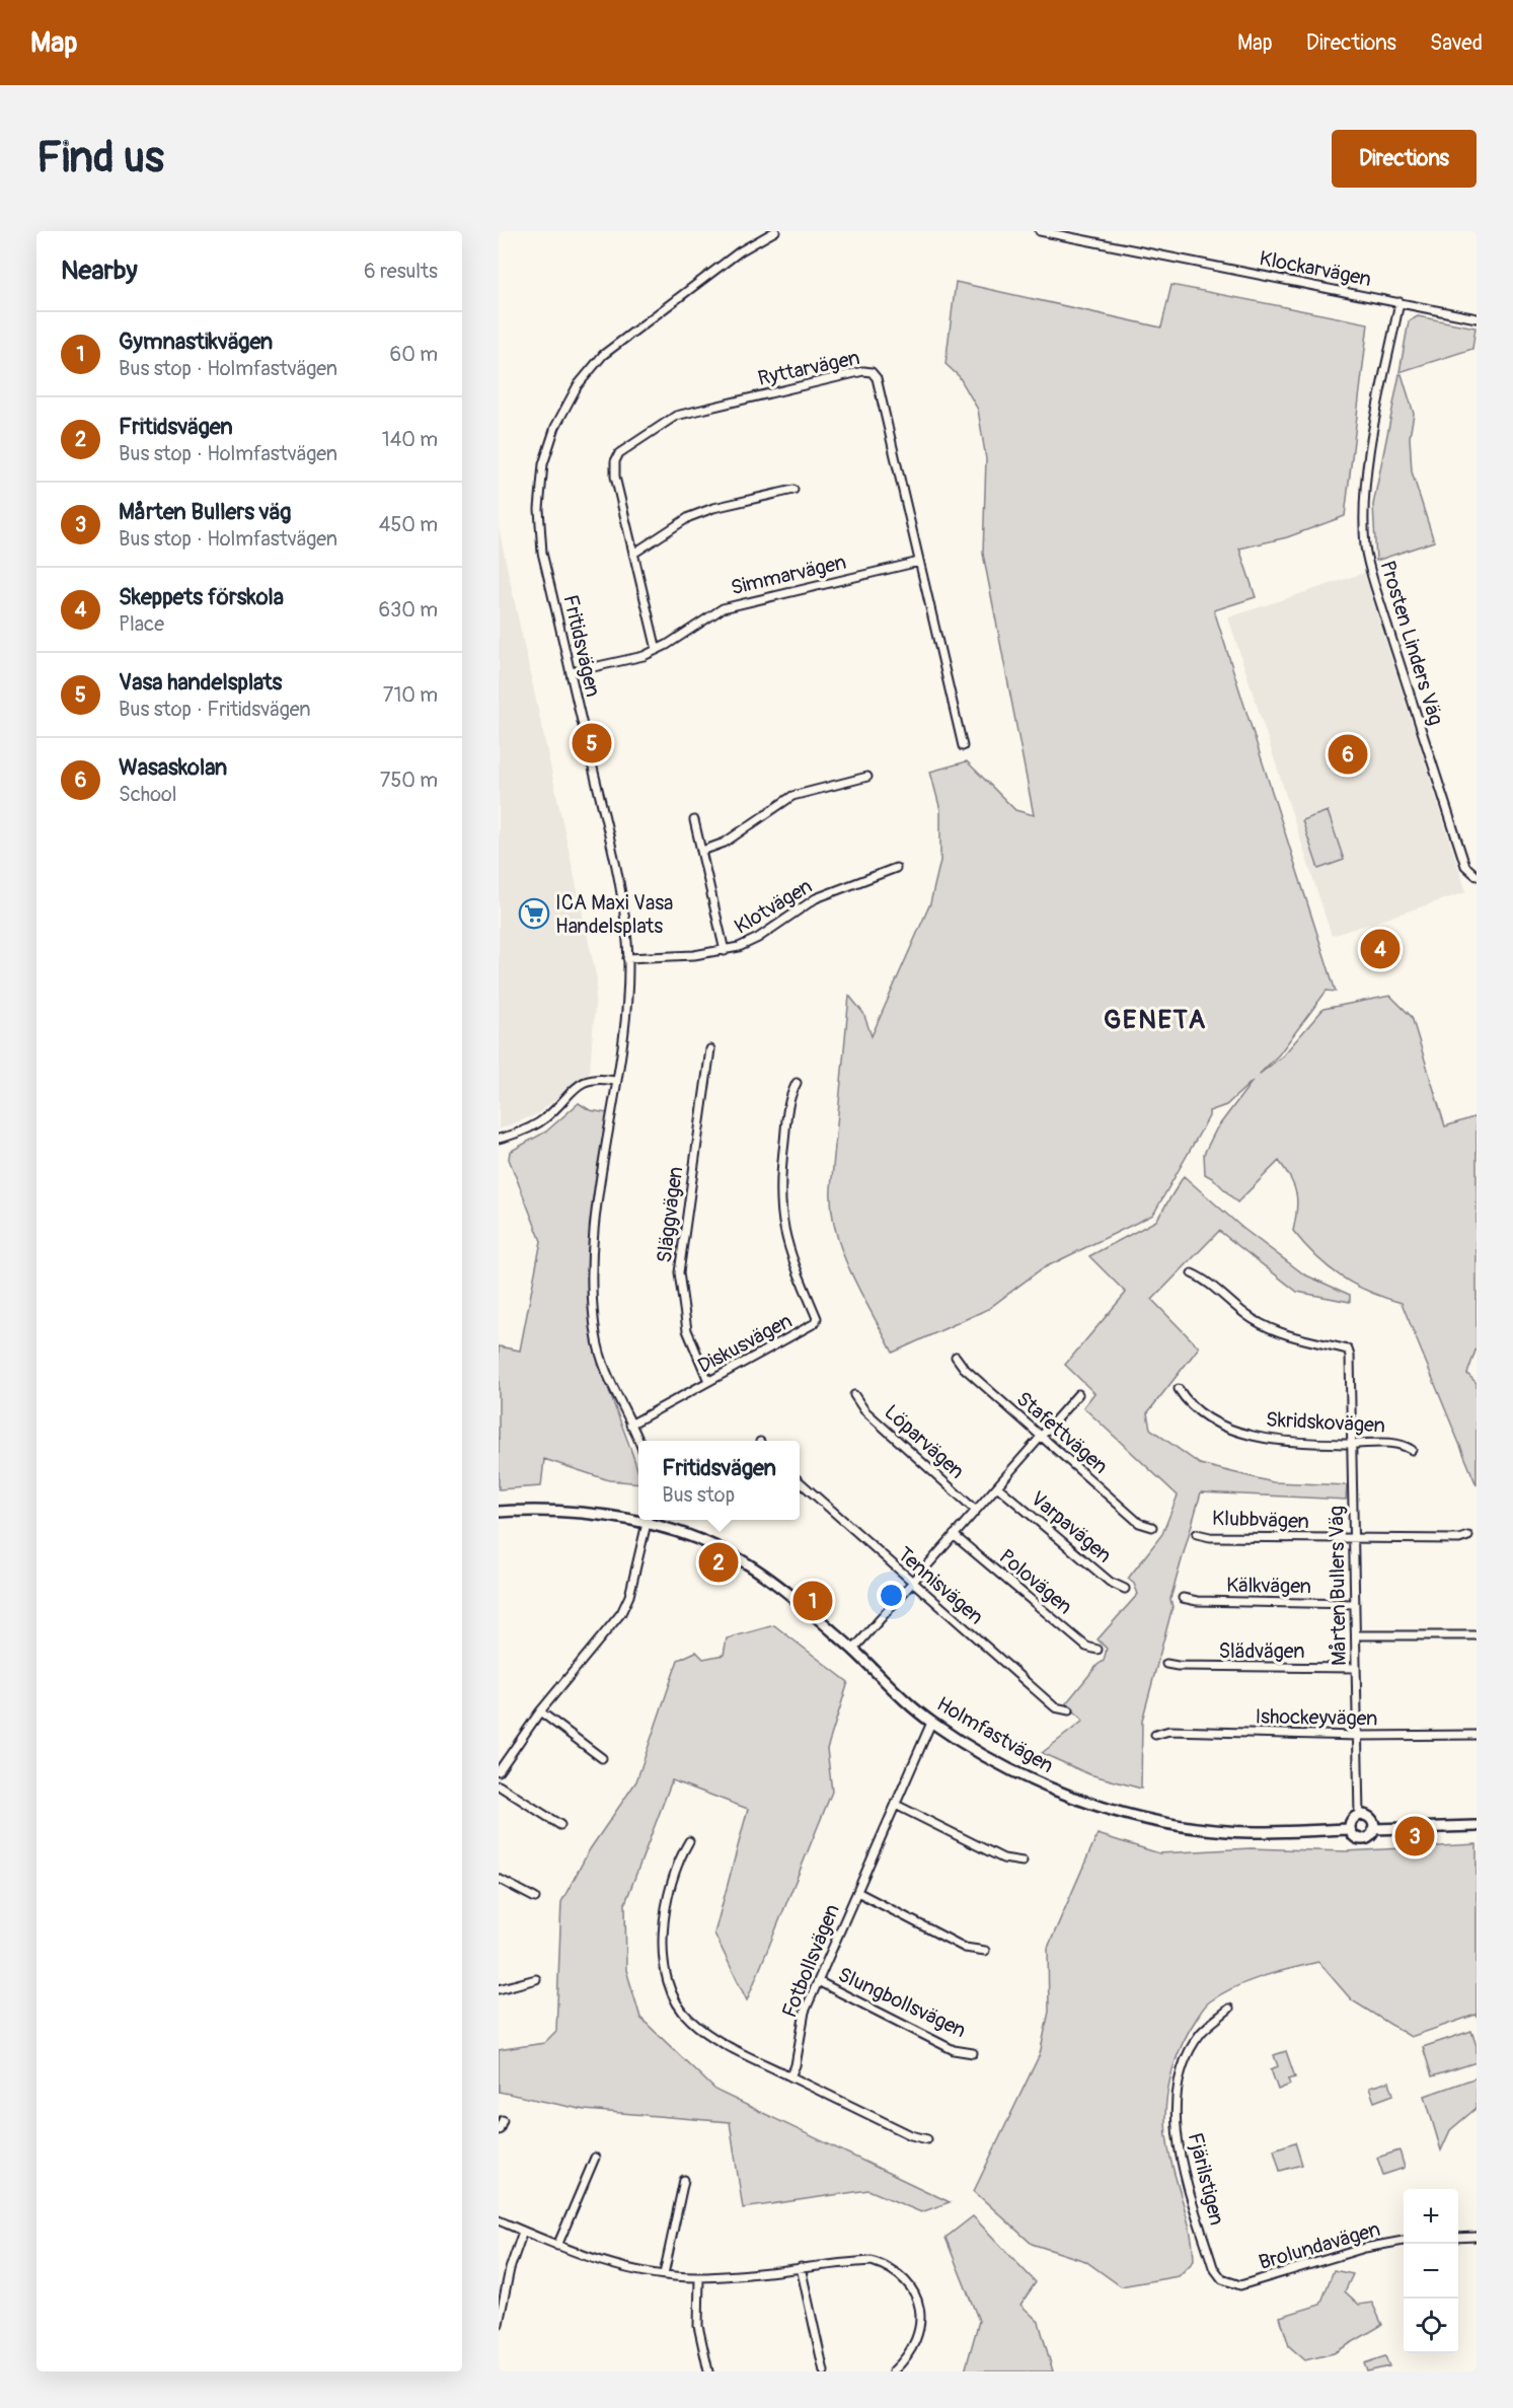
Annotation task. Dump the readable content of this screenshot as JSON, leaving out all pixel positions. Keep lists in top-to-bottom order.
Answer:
{
  "streets": {
    "street": [
      "Klockarvägen",
      "Ryttarvägen",
      "Simmarvägen",
      "Prosten Linders Väg",
      "Fritidsvägen",
      "Klotvägen",
      "Släggvägen",
      "Diskusvägen",
      "Skridskovägen",
      "Stafettvägen",
      "Löparvägen",
      "Klubbvägen",
      "Varpavägen",
      "Polovägen",
      "Tennisvägen",
      "Kälkvägen",
      "Mårten Bullers Väg",
      "Slädvägen",
      "Ishockeyvägen",
      "Holmfastvägen",
      "Fotbollsvägen",
      "Slungbollsvägen",
      "Fjärilstigen",
      "Brolundavägen"
    ]
  },
  "crossings": [
    ["Klockarvägen", "Prosten Linders Väg"],
    ["Ryttarvägen", "Simmarvägen"],
    ["Simmarvägen", "Fritidsvägen"],
    ["Fritidsvägen", "Klotvägen"],
    ["Fritidsvägen", "Diskusvägen"],
    ["Släggvägen", "Diskusvägen"],
    ["Skridskovägen", "Mårten Bullers Väg"],
    ["Klubbvägen", "Mårten Bullers Väg"],
    ["Kälkvägen", "Mårten Bullers Väg"],
    ["Mårten Bullers Väg", "Slädvägen"],
    ["Mårten Bullers Väg", "Ishockeyvägen"],
    ["Mårten Bullers Väg", "Holmfastvägen"],
    ["Holmfastvägen", "Fotbollsvägen"],
    ["Fotbollsvägen", "Slungbollsvägen"],
    ["Fjärilstigen", "Brolundavägen"]
  ],
  "districts": ["GENETA"],
  "places": {
    "supermarket": ["ICA Maxi Vasa Handelsplats"]
  },
  "page": {
    "header": "Map",
    "nav": ["Map", "Directions", "Saved"],
    "buttons": "Directions",
    "title": "Find us",
    "heading": ["Nearby", "6 results"],
    "list": [
      {
        "mark": "1",
        "name": "Gymnastikvägen",
        "note": "Bus stop · Holmfastvägen",
        "value": "60 m"
      },
      {
        "mark": "2",
        "name": "Fritidsvägen",
        "note": "Bus stop · Holmfastvägen",
        "value": "140 m"
      },
      {
        "mark": "3",
        "name": "Mårten Bullers väg",
        "note": "Bus stop · Holmfastvägen",
        "value": "450 m"
      },
      {
        "mark": "4",
        "name": "Skeppets förskola",
        "note": "Place",
        "value": "630 m"
      },
      {
        "mark": "5",
        "name": "Vasa handelsplats",
        "note": "Bus stop · Fritidsvägen",
        "value": "710 m"
      },
      {
        "mark": "6",
        "name": "Wasaskolan",
        "note": "School",
        "value": "750 m"
      }
    ],
    "pins": [
      "5",
      "6",
      "4",
      "2",
      "1",
      "3"
    ],
    "popup": ["Fritidsvägen", "Bus stop"],
    "map_buttons": ["+", "−"]
  }
}
